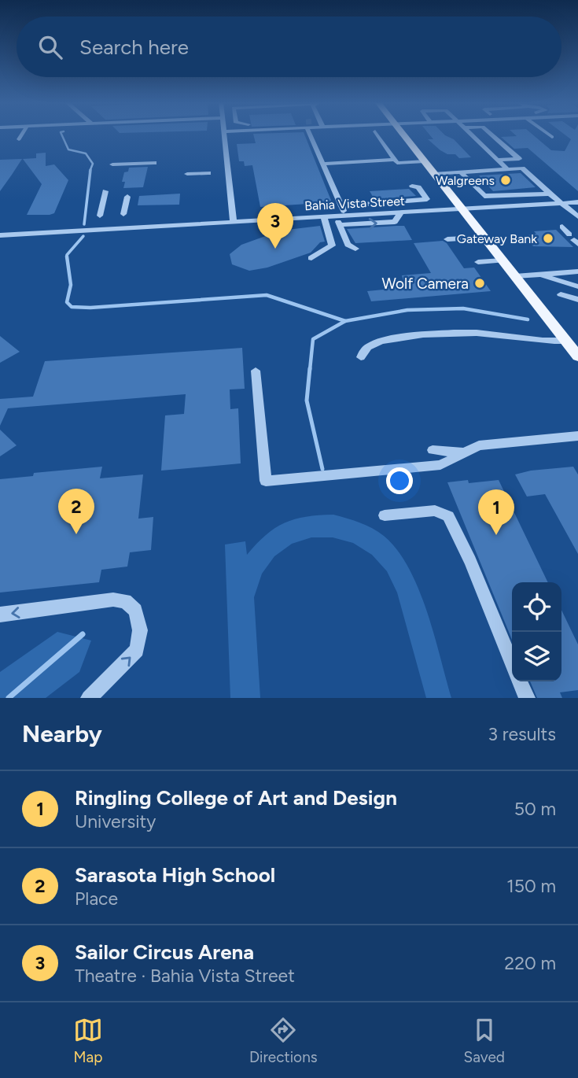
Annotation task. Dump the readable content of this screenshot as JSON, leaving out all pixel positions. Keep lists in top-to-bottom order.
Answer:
{
  "streets": {
    "street": ["Bahia Vista Street"]
  },
  "places": ["Walgreens", "Gateway Bank", "Wolf Camera"],
  "page": {
    "search": "Search here",
    "pins": ["3", "2", "1"],
    "heading": ["Nearby", "3 results"],
    "list": [
      {
        "mark": "1",
        "name": "Ringling College of Art and Design",
        "note": "University",
        "value": "50 m"
      },
      {
        "mark": "2",
        "name": "Sarasota High School",
        "note": "Place",
        "value": "150 m"
      },
      {
        "mark": "3",
        "name": "Sailor Circus Arena",
        "note": "Theatre · Bahia Vista Street",
        "value": "220 m"
      }
    ],
    "nav": ["Map", "Directions", "Saved"]
  }
}
